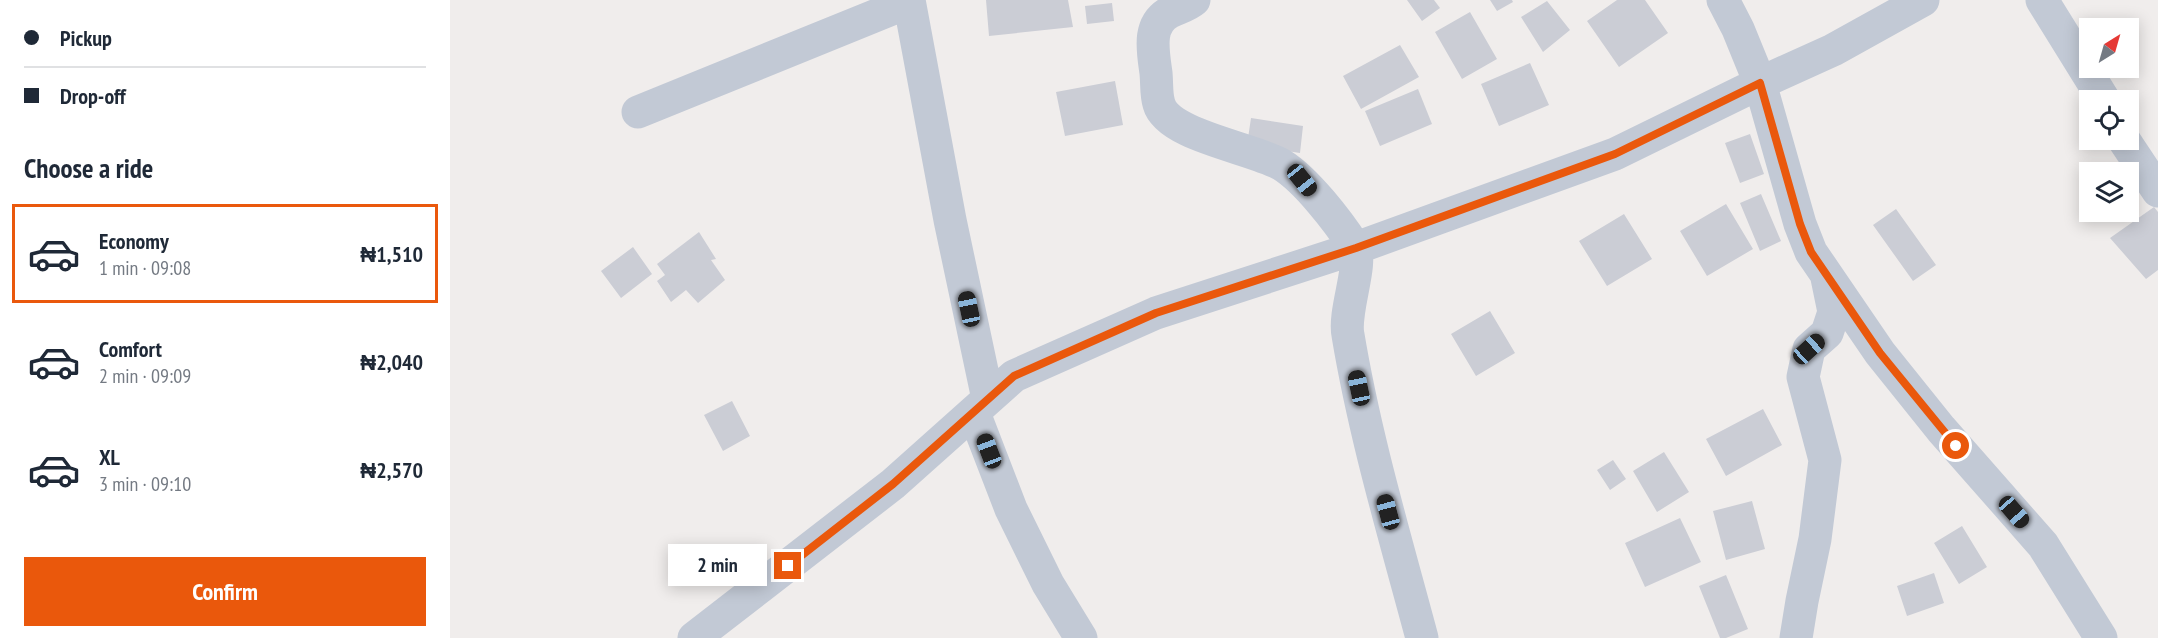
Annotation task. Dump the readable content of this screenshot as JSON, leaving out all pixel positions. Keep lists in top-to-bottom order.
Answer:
{
  "north": "top right",
  "page": {
    "banner": ["Pickup", "Drop-off"],
    "heading": "Choose a ride",
    "list": [
      {
        "name": "Economy",
        "note": "1 min · 09:08",
        "value": "₦1,510"
      },
      {
        "name": "Comfort",
        "note": "2 min · 09:09",
        "value": "₦2,040"
      },
      {
        "name": "XL",
        "note": "3 min · 09:10",
        "value": "₦2,570"
      }
    ],
    "bubble": "2 min",
    "buttons": "Confirm"
  }
}
